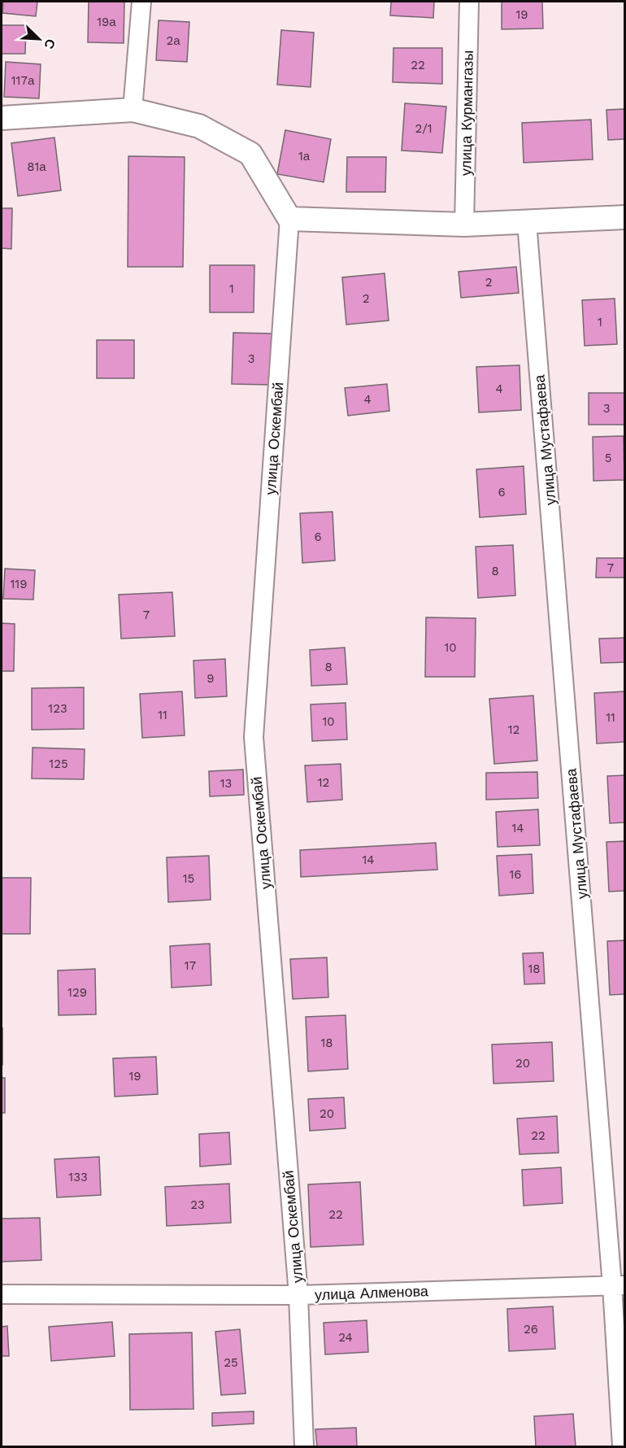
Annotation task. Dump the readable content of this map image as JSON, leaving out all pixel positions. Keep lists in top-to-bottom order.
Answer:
{
  "streets": {
    "street": [
      "улица Курмангазы",
      "улица Оскембай",
      "улица Мустафаева",
      "улица Алменова"
    ]
  },
  "crossings": [
    ["улица Оскембай", "улица Алменова"],
    ["улица Мустафаева", "улица Алменова"]
  ],
  "house_numbers": [
    "19",
    "19а",
    "2а",
    "22",
    "117а",
    "2/1",
    "1а",
    "81а",
    "2",
    "1",
    "2",
    "1",
    "3",
    "4",
    "4",
    "3",
    "5",
    "6",
    "6",
    "7",
    "8",
    "119",
    "7",
    "10",
    "8",
    "9",
    "123",
    "11",
    "11",
    "10",
    "12",
    "125",
    "12",
    "13",
    "14",
    "14",
    "16",
    "15",
    "17",
    "18",
    "129",
    "18",
    "20",
    "19",
    "20",
    "22",
    "133",
    "23",
    "22",
    "26",
    "24",
    "25"
  ],
  "north": "bottom right"
}
